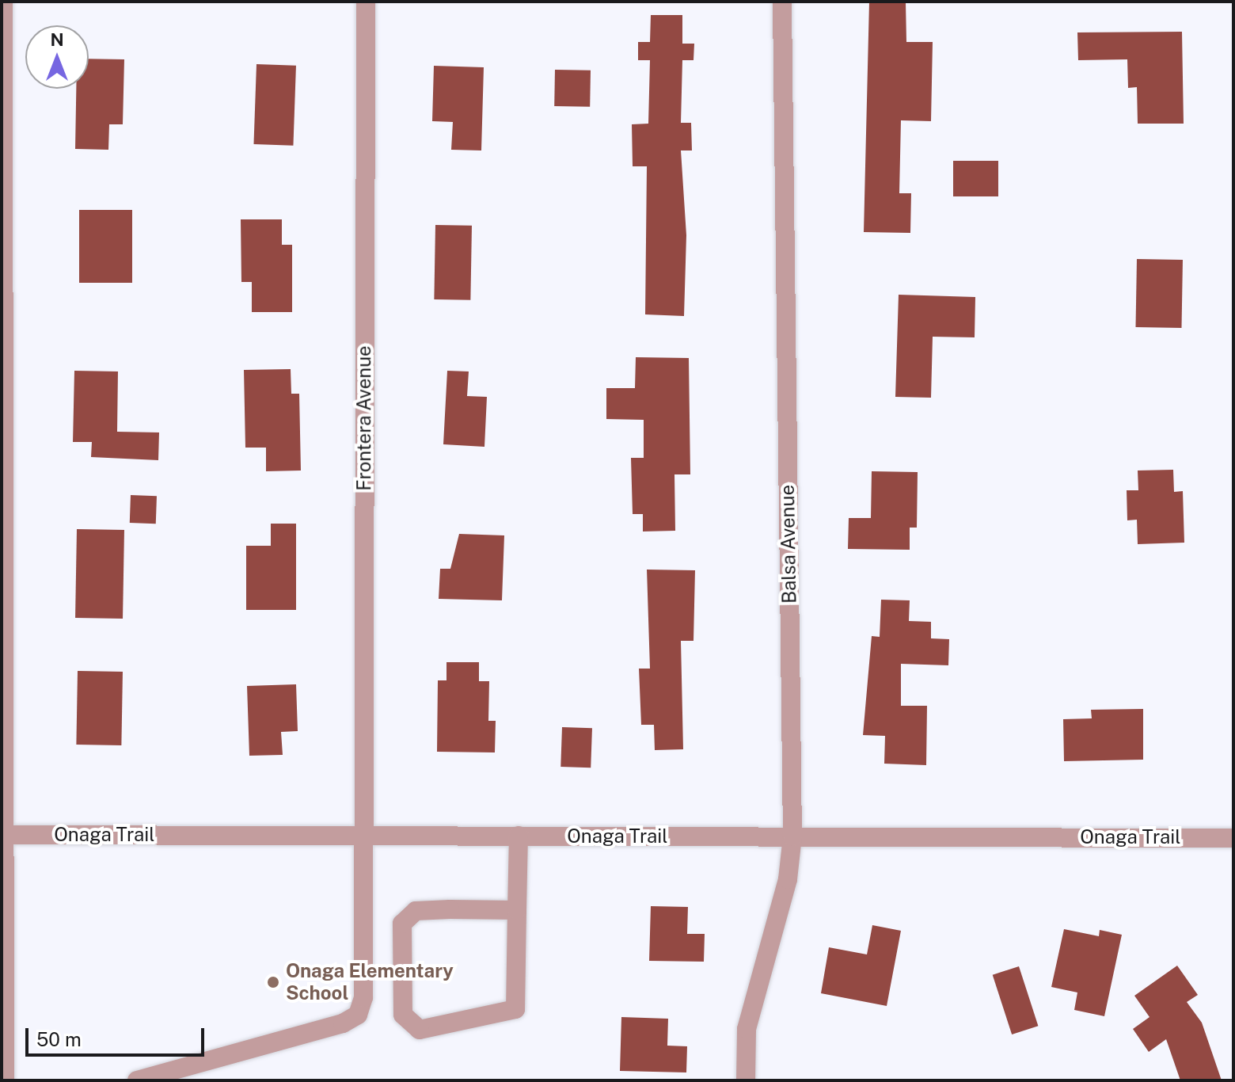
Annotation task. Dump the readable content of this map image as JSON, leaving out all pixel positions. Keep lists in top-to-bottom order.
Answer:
{
  "streets": {
    "street": ["Frontera Avenue", "Balsa Avenue", "Onaga Trail"]
  },
  "crossings": [
    ["Frontera Avenue", "Onaga Trail"],
    ["Balsa Avenue", "Onaga Trail"]
  ],
  "places": ["Onaga Elementary School"],
  "scale_bar": "50 m",
  "north": "top"
}
